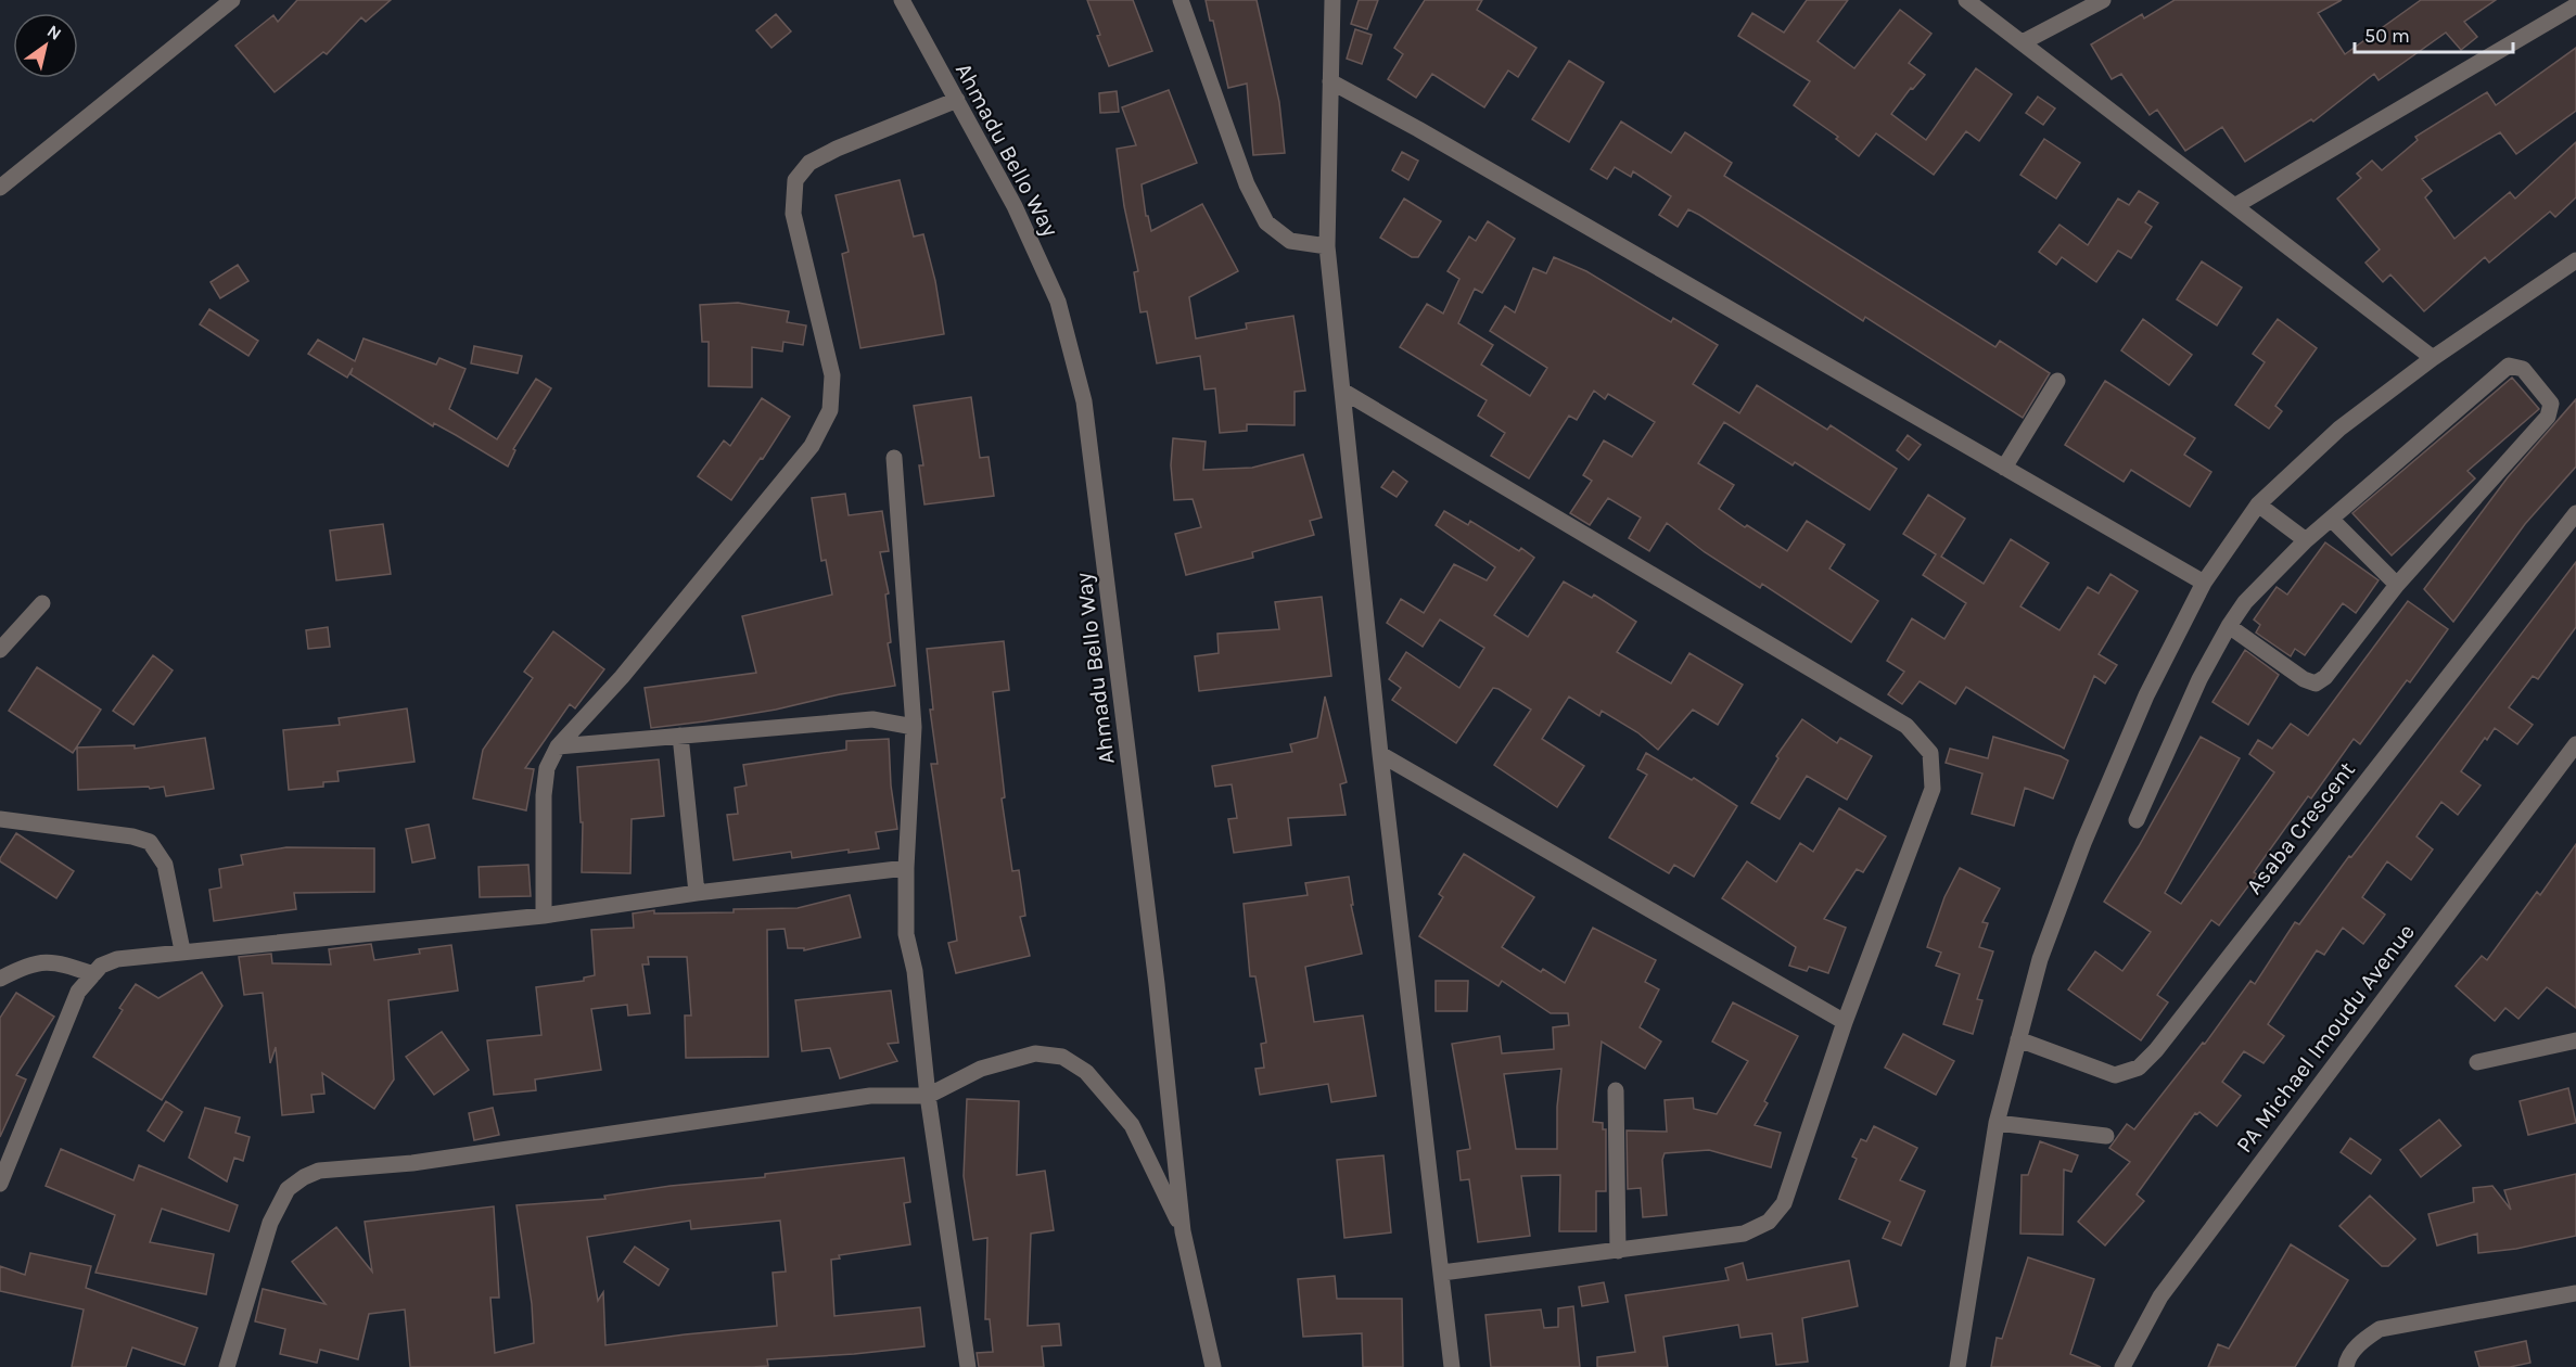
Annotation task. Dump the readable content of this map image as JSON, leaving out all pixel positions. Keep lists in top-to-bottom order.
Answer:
{
  "streets": {
    "street": ["Ahmadu Bello Way", "Asaba Crescent", "PA Michael Imoudu Avenue"]
  },
  "scale_bar": "50 m",
  "north": "top right"
}
